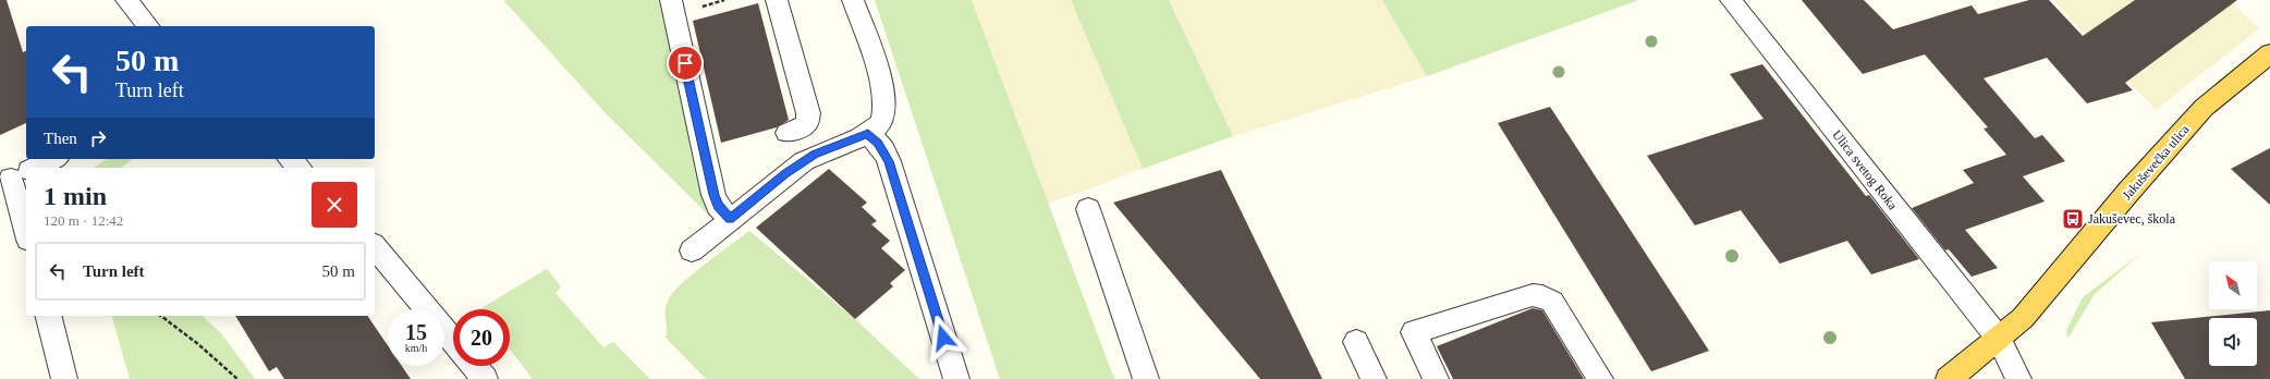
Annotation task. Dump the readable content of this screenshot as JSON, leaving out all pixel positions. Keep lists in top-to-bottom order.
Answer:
{
  "streets": {
    "main road": ["Jakuševečka ulica"],
    "street": ["Ulica svetog Roka"]
  },
  "crossings": [
    ["Jakuševečka ulica", "Ulica svetog Roka"]
  ],
  "places": {
    "bus stop": ["Jakuševec, škola"]
  },
  "north": "top left",
  "page": {
    "turn": ["50 m", "Turn left"],
    "then": "Then",
    "heading": ["1 min", "120 m · 12:42"],
    "list": [
      {
        "name": "Turn left",
        "value": "50 m"
      }
    ],
    "speed": "15 km/h",
    "limit": "20"
  }
}
